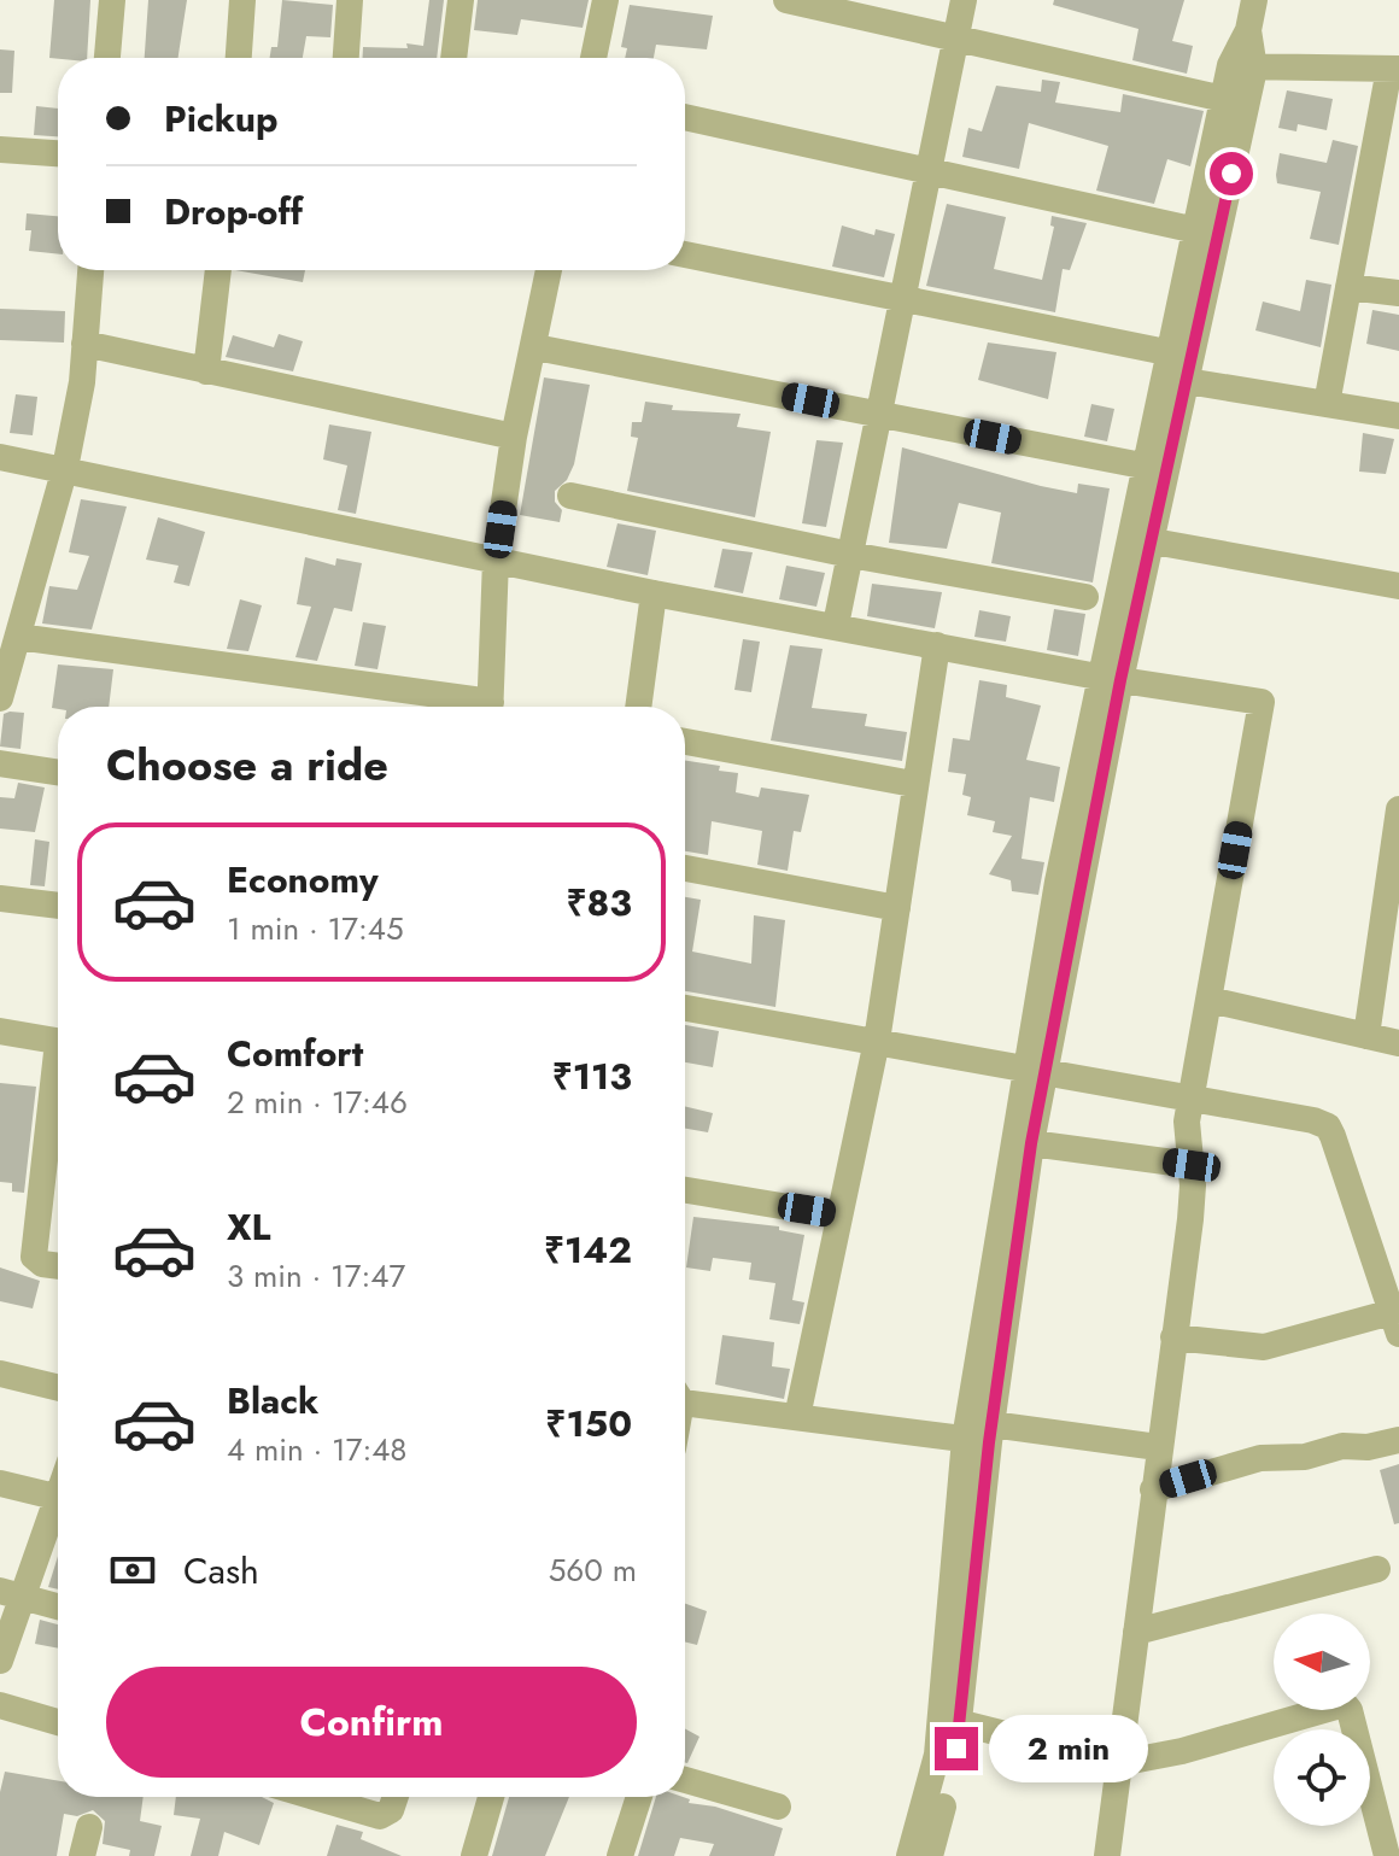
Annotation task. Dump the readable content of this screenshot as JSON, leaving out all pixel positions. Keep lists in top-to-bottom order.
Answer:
{
  "north": "left",
  "page": {
    "banner": ["Pickup", "Drop-off"],
    "heading": "Choose a ride",
    "list": [
      {
        "name": "Economy",
        "note": "1 min · 17:45",
        "value": "₹83"
      },
      {
        "name": "Comfort",
        "note": "2 min · 17:46",
        "value": "₹113"
      },
      {
        "name": "XL",
        "note": "3 min · 17:47",
        "value": "₹142"
      },
      {
        "name": "Black",
        "note": "4 min · 17:48",
        "value": "₹150"
      }
    ],
    "pay": ["Cash", "560 m"],
    "buttons": "Confirm",
    "bubble": "2 min"
  }
}
